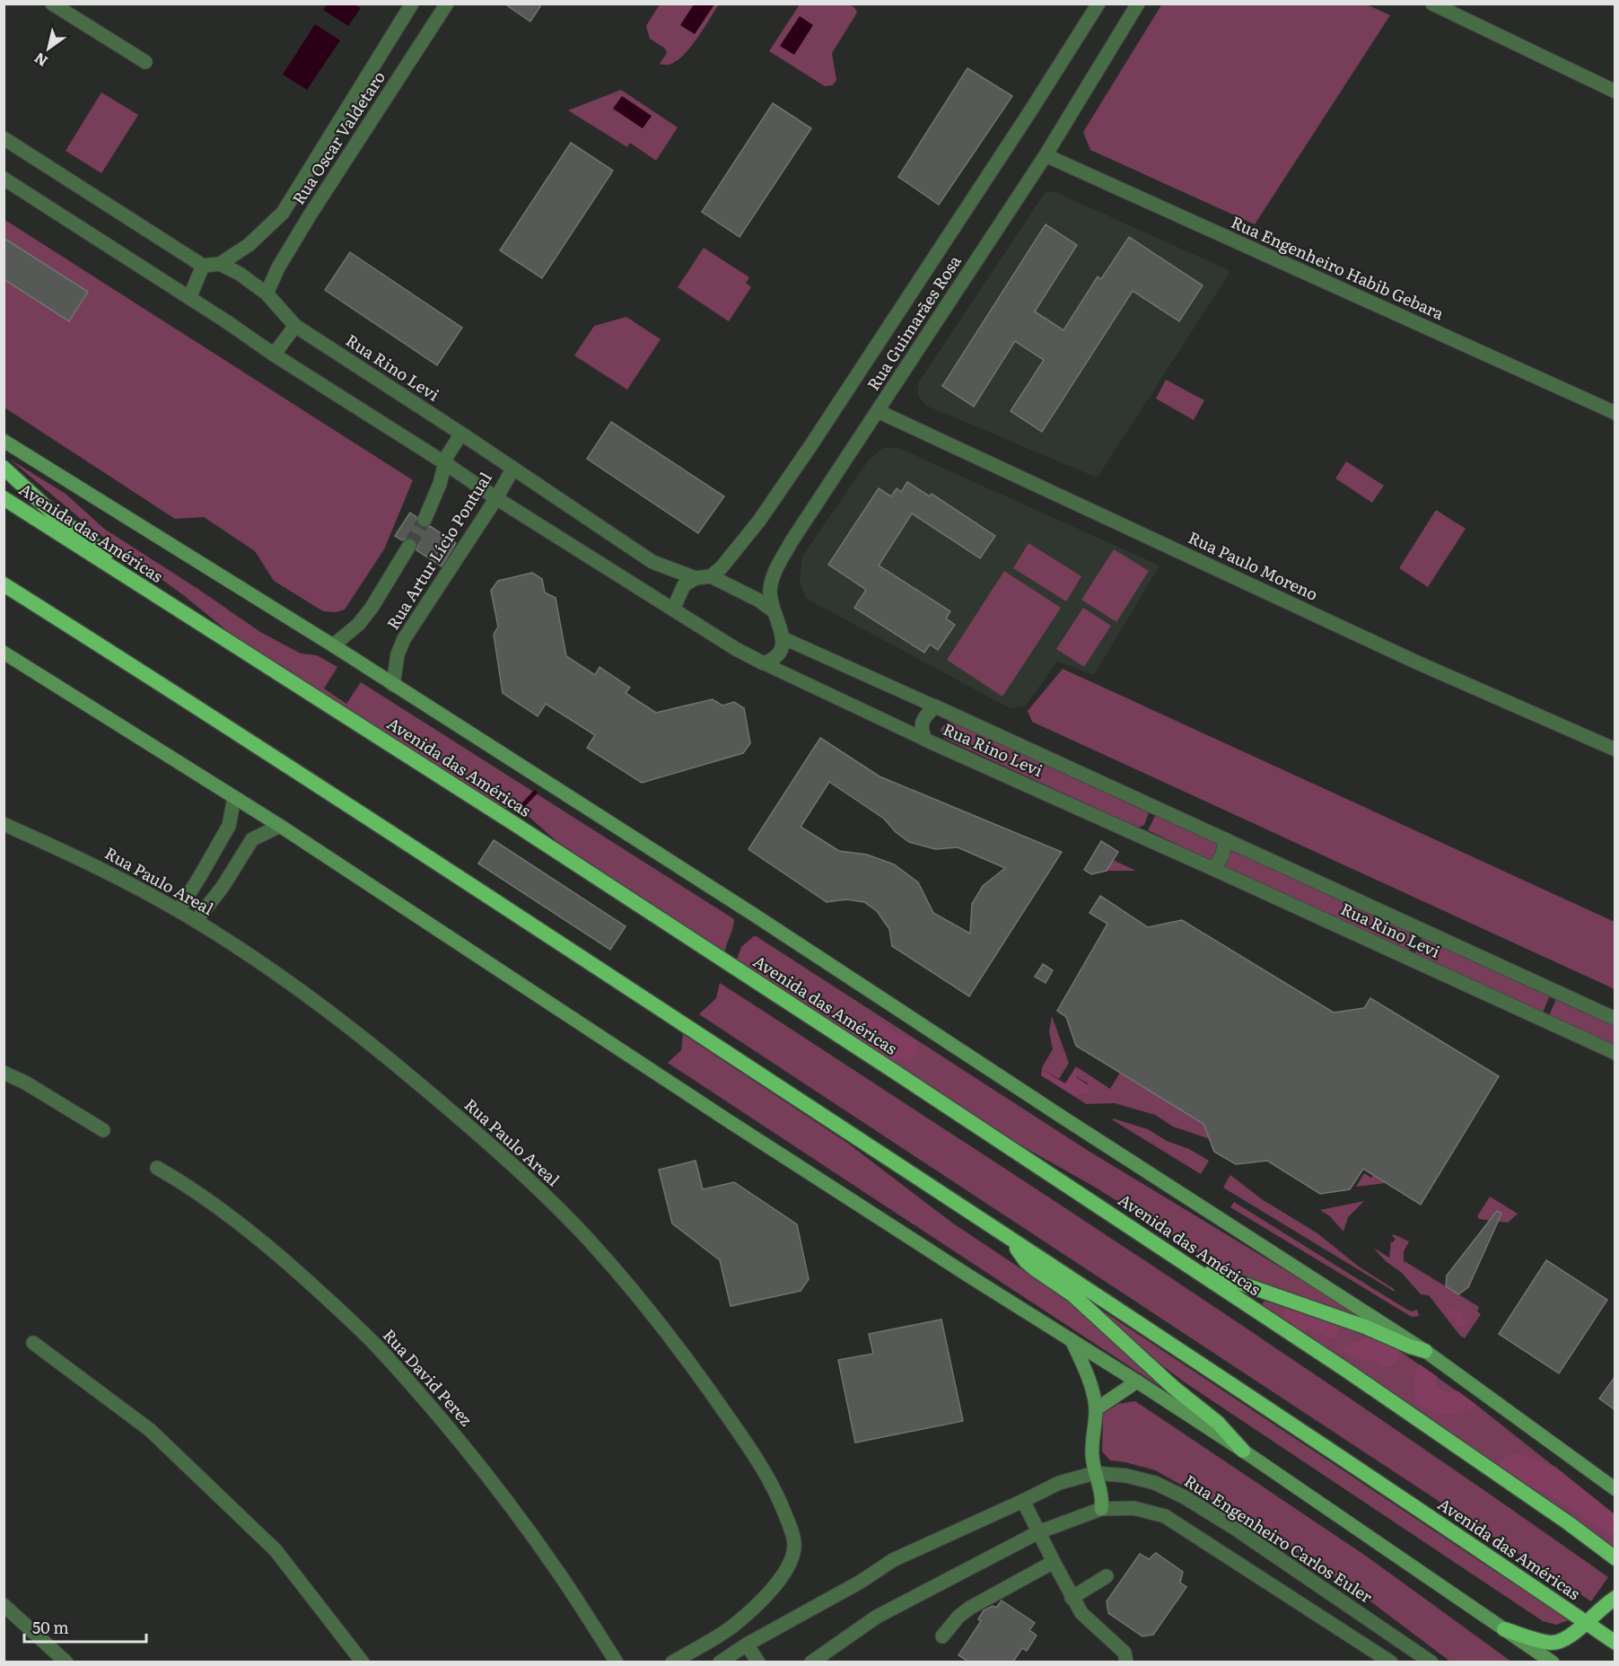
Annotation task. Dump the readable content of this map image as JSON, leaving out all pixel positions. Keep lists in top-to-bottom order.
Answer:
{
  "streets": {
    "highway": ["Avenida das Américas"],
    "street": [
      "Rua Oscar Valdetaro",
      "Rua Engenheiro Habib Gebara",
      "Rua Guimarães Rosa",
      "Rua Rino Levi",
      "Rua Artur Lício Pontual",
      "Rua Paulo Moreno",
      "Rua Paulo Areal",
      "Rua David Perez",
      "Rua Engenheiro Carlos Euler"
    ]
  },
  "crossings": [
    ["Rua Oscar Valdetaro", "Rua Rino Levi"],
    ["Rua Engenheiro Habib Gebara", "Rua Guimarães Rosa"],
    ["Rua Guimarães Rosa", "Rua Rino Levi"],
    ["Rua Guimarães Rosa", "Rua Paulo Moreno"],
    ["Rua Rino Levi", "Rua Artur Lício Pontual"],
    ["Avenida das Américas", "Rua Artur Lício Pontual"]
  ],
  "scale_bar": "50 m",
  "north": "bottom left"
}
